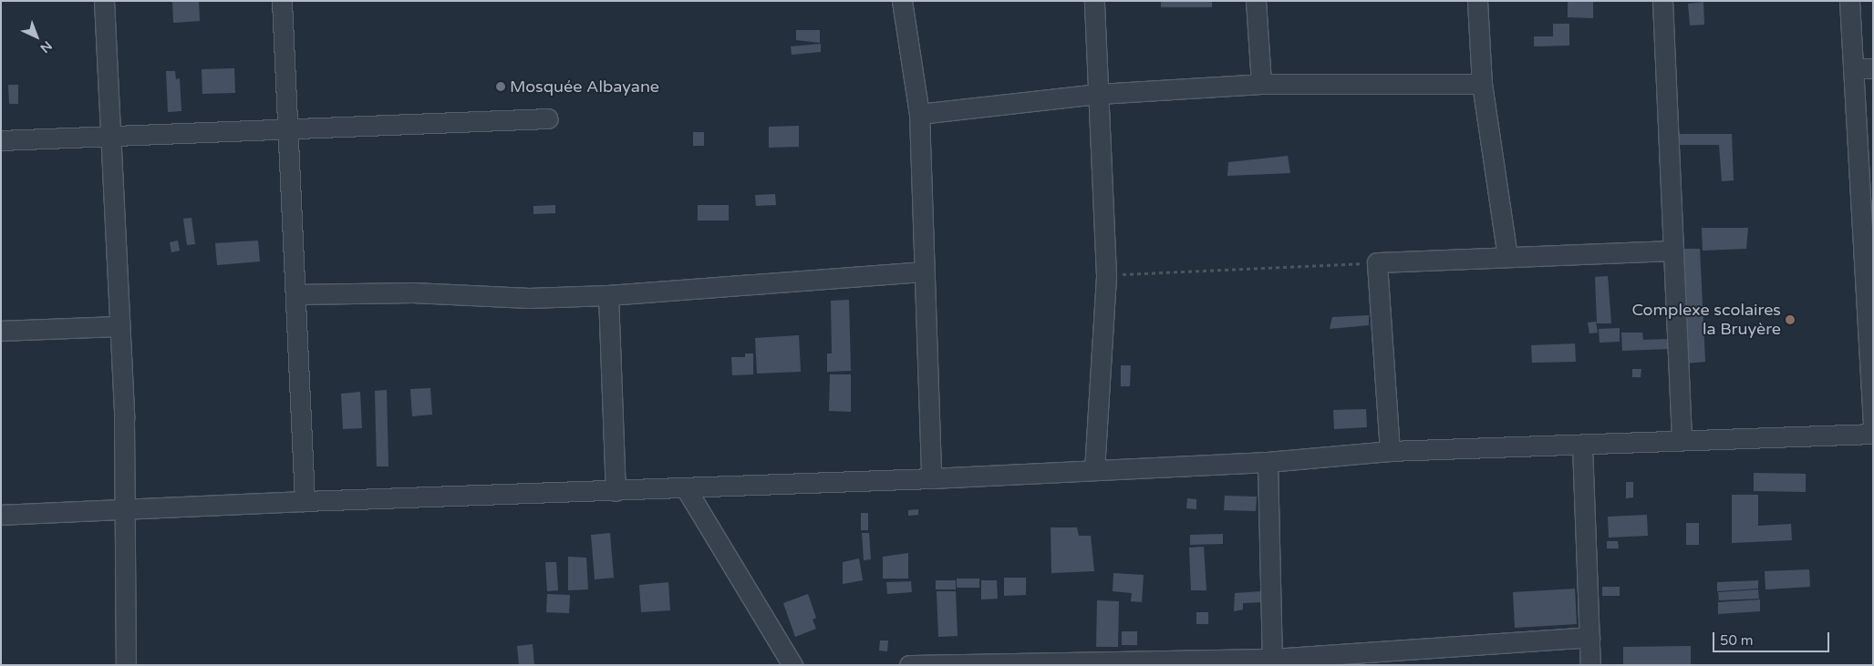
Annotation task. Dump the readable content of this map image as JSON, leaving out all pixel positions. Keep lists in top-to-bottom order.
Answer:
{
  "places": ["Mosquée Albayane", "Complexe scolaires la Bruyère"],
  "scale_bar": "50 m",
  "north": "bottom right"
}
